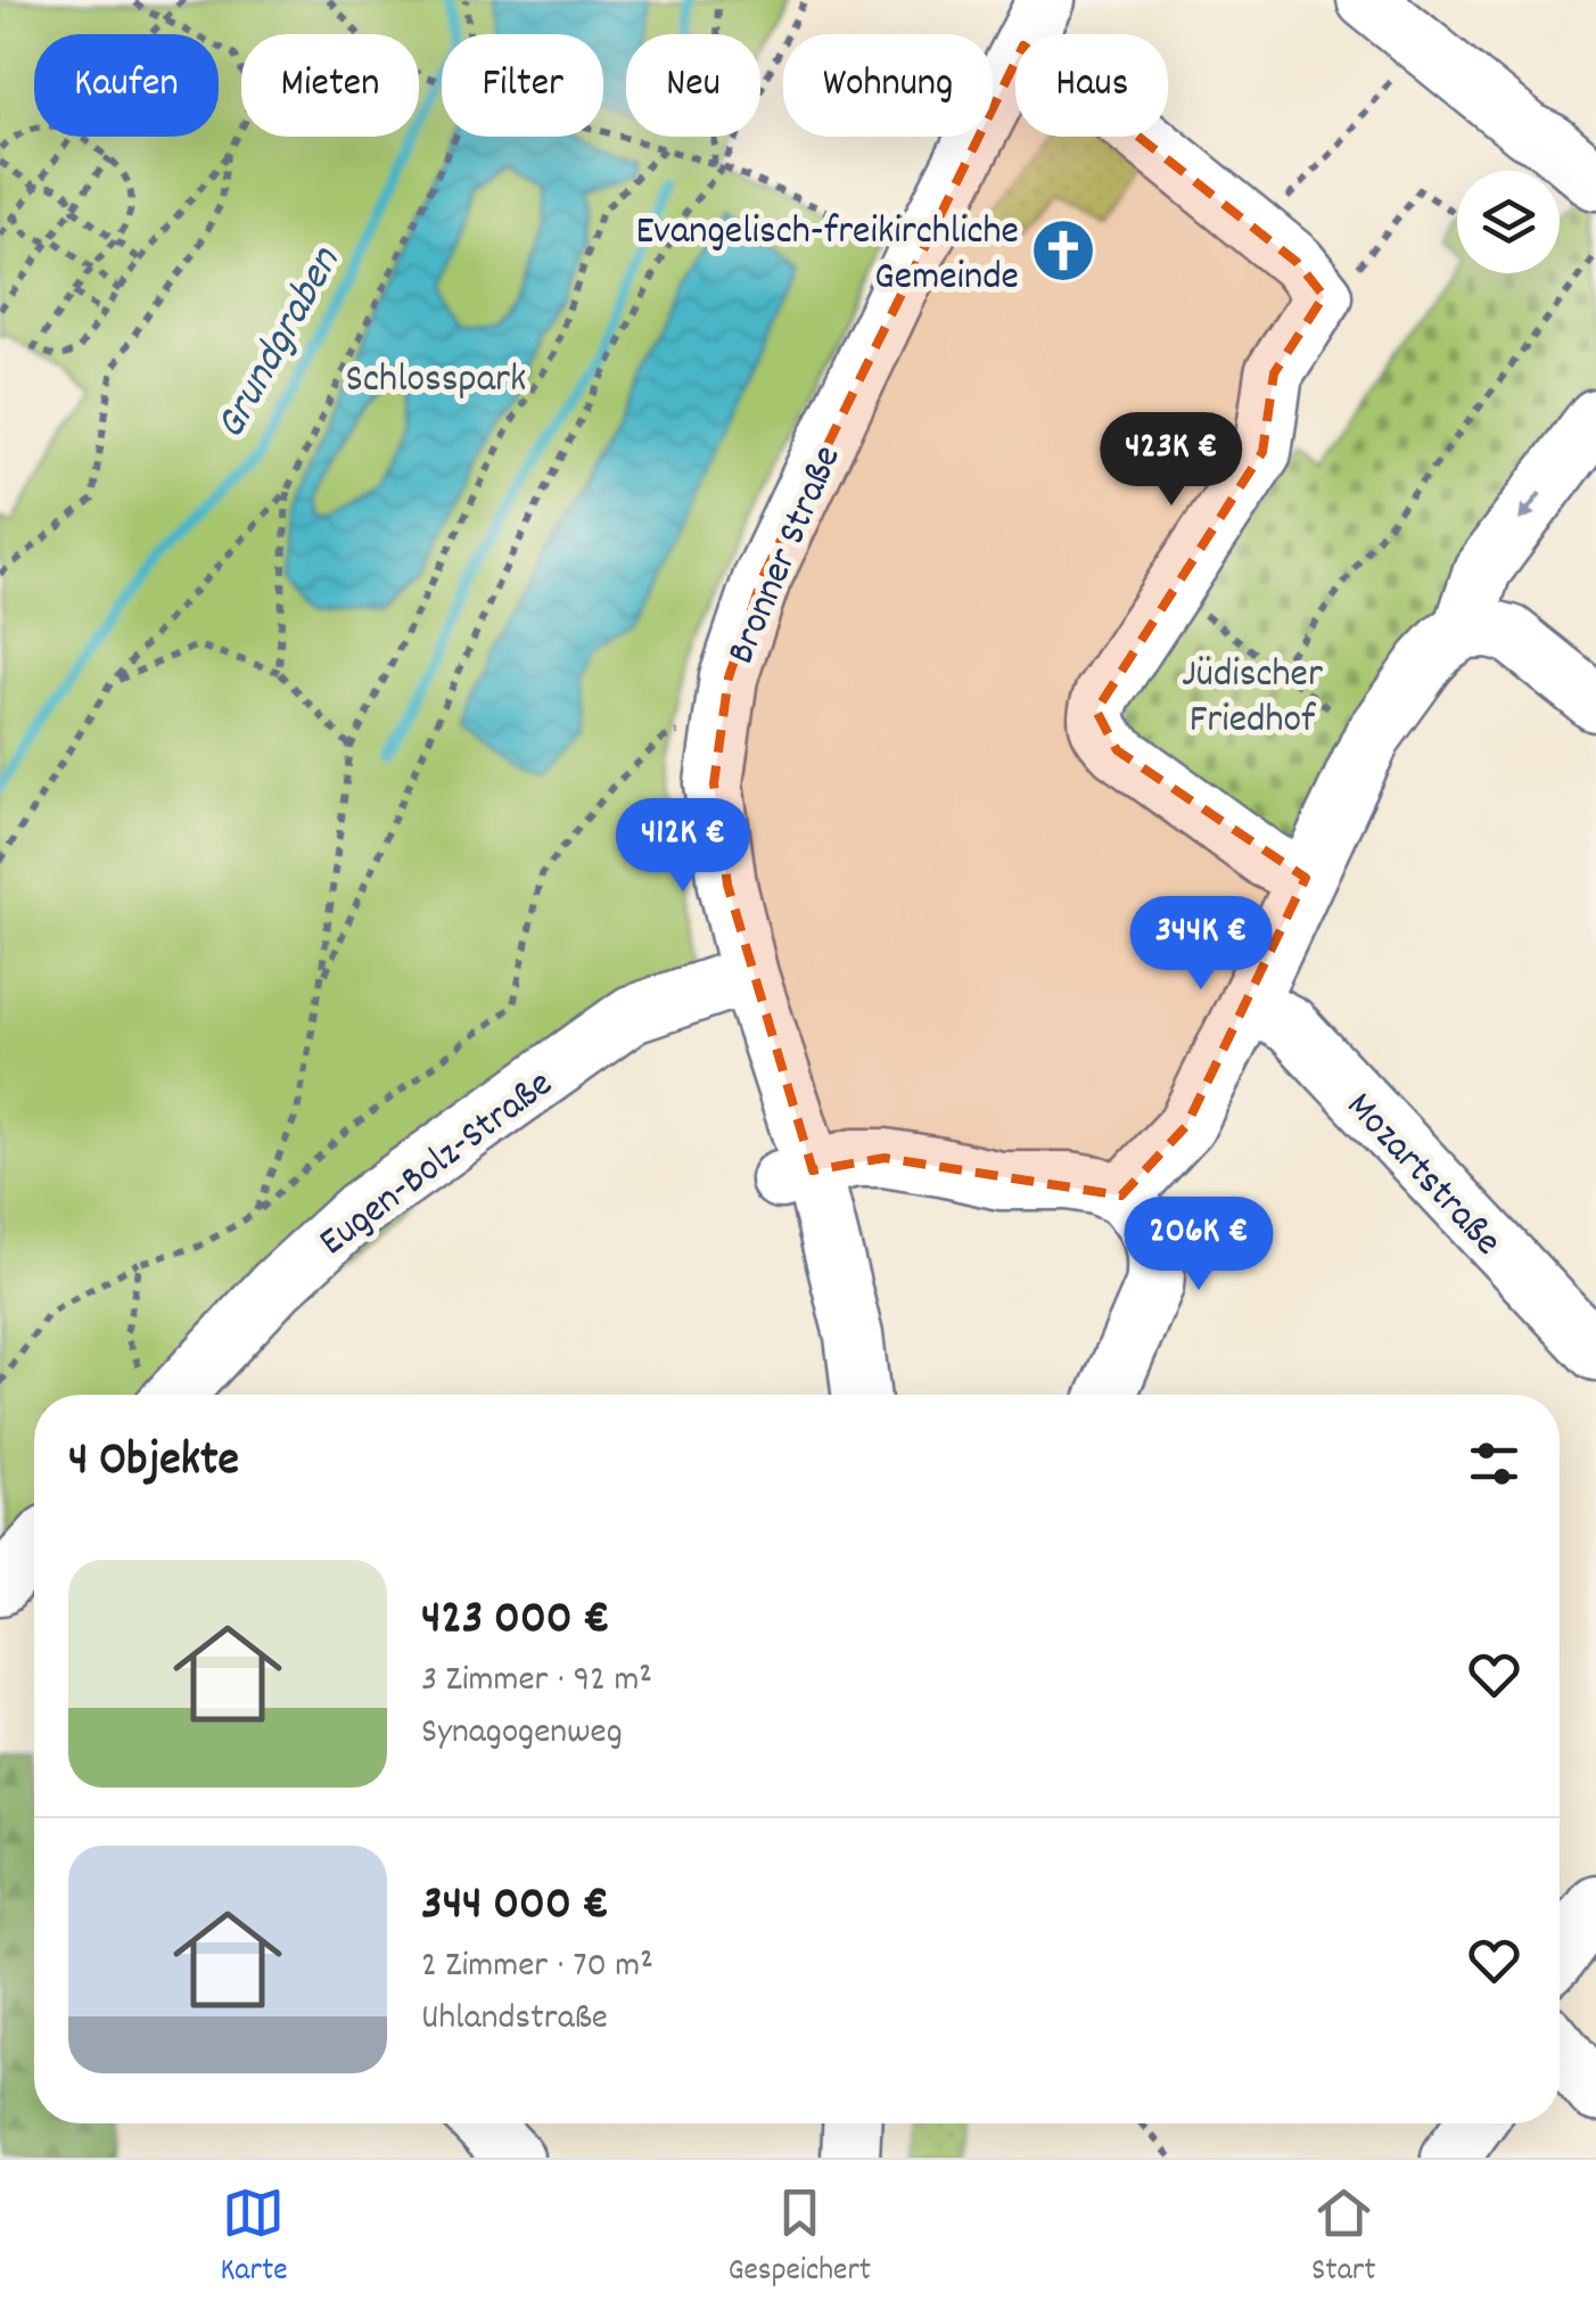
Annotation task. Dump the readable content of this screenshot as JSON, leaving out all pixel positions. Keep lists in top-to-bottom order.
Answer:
{
  "streets": {
    "street": ["Bronner Straße", "Eugen-Bolz-Straße", "Mozartstraße"]
  },
  "crossings": [
    ["Bronner Straße", "Eugen-Bolz-Straße"]
  ],
  "water": ["Grundgraben"],
  "parks": ["Schlosspark", "Jüdischer Friedhof"],
  "places": {
    "church": ["Evangelisch-freikirchliche Gemeinde"]
  },
  "page": {
    "chip": [
      "Kaufen",
      "Mieten",
      "Filter",
      "Neu",
      "Wohnung",
      "Haus"
    ],
    "price": [
      "423K €",
      "412K €",
      "344K €",
      "206K €"
    ],
    "heading": "4 Objekte",
    "list": [
      {
        "name": "423 000 €",
        "note": "3 Zimmer · 92 m² · Synagogenweg"
      },
      {
        "name": "344 000 €",
        "note": "2 Zimmer · 70 m² · Uhlandstraße"
      }
    ],
    "tabs": ["Karte", "Gespeichert", "Start"]
  }
}
